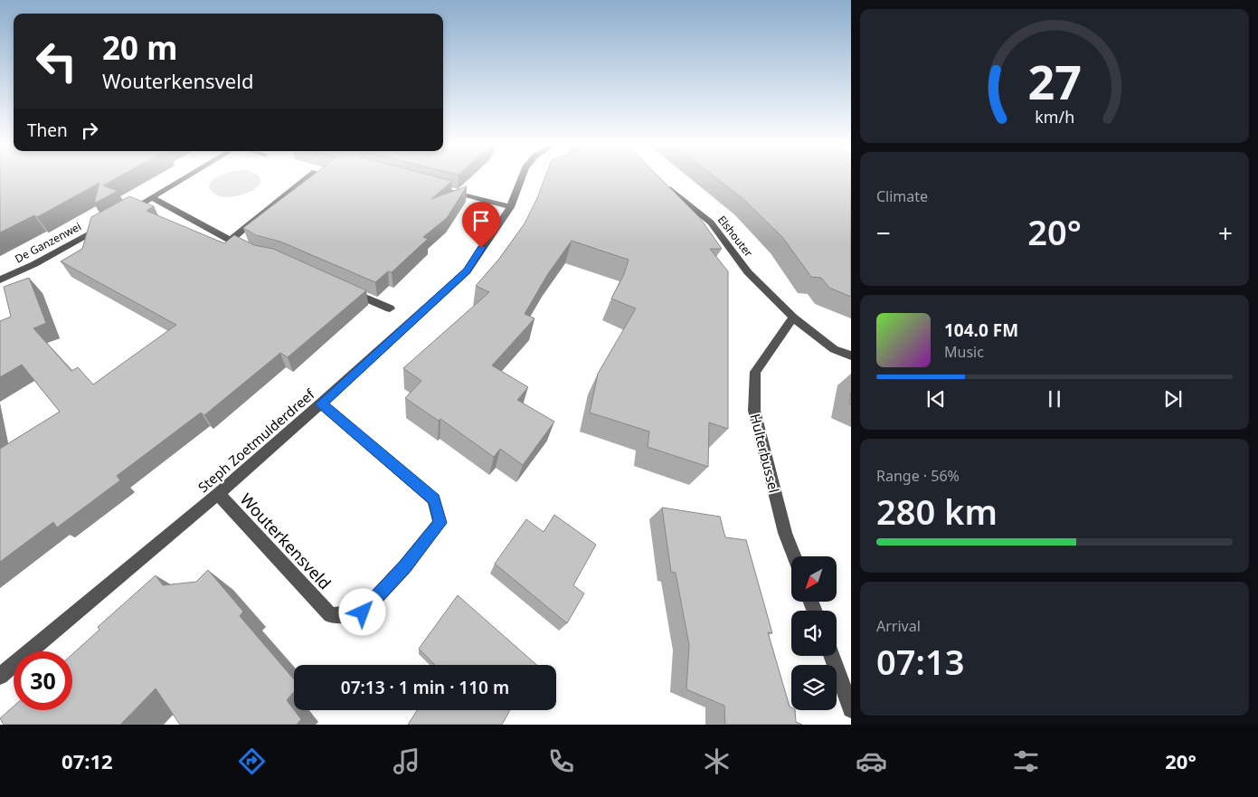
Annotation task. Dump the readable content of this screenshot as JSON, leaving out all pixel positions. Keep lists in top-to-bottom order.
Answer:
{
  "streets": {
    "street": [
      "Elshouter",
      "De Ganzenwei",
      "Steph Zoetmulderdreef",
      "Hulterbussel",
      "Wouterkensveld"
    ]
  },
  "crossings": [
    ["Elshouter", "Hulterbussel"],
    ["Steph Zoetmulderdreef", "Wouterkensveld"]
  ],
  "north": "bottom left",
  "page": {
    "turn": ["20 m", "Wouterkensveld"],
    "then": "Then",
    "tile": [
      "Climate",
      ["Range · 56%", "280 km"],
      ["Arrival", "07:13"]
    ],
    "heat": ["−", "20°", "+"],
    "song": ["104.0 FM", "Music"],
    "limit": "30",
    "trip": "07:13 · 1 min · 110 m",
    "tabs": ["07:12", "20°"],
    "gauge": ["27", "km/h"]
  }
}
